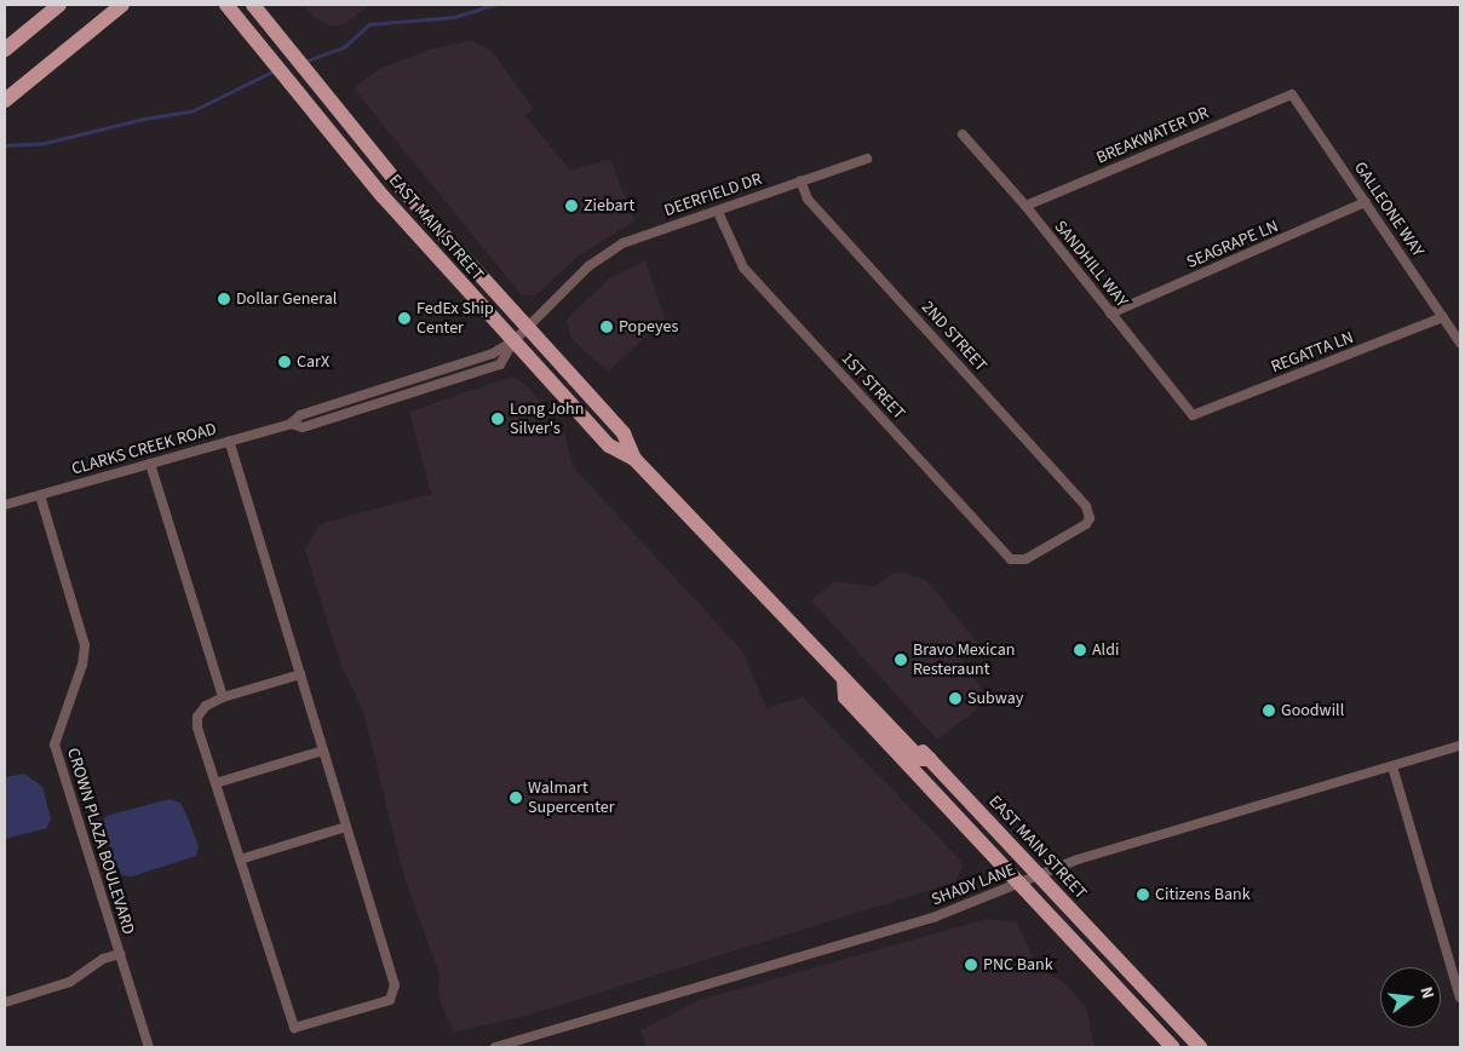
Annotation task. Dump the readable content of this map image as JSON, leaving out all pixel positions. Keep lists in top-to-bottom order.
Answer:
{
  "streets": {
    "main road": ["EAST MAIN STREET"],
    "street": [
      "BREAKWATER DR",
      "DEERFIELD DR",
      "GALLEONE WAY",
      "SEAGRAPE LN",
      "SANDHILL WAY",
      "2ND STREET",
      "REGATTA LN",
      "1ST STREET",
      "CLARKS CREEK ROAD",
      "CROWN PLAZA BOULEVARD",
      "SHADY LANE"
    ]
  },
  "crossings": [
    ["BREAKWATER DR", "GALLEONE WAY"],
    ["BREAKWATER DR", "SANDHILL WAY"],
    ["DEERFIELD DR", "EAST MAIN STREET"],
    ["DEERFIELD DR", "2ND STREET"],
    ["DEERFIELD DR", "1ST STREET"],
    ["DEERFIELD DR", "CLARKS CREEK ROAD"],
    ["GALLEONE WAY", "SEAGRAPE LN"],
    ["GALLEONE WAY", "REGATTA LN"],
    ["EAST MAIN STREET", "CLARKS CREEK ROAD"],
    ["EAST MAIN STREET", "SHADY LANE"],
    ["SEAGRAPE LN", "SANDHILL WAY"],
    ["SANDHILL WAY", "REGATTA LN"],
    ["2ND STREET", "1ST STREET"],
    ["CLARKS CREEK ROAD", "CROWN PLAZA BOULEVARD"]
  ],
  "places": [
    "Ziebart",
    "Dollar General",
    "FedEx Ship Center",
    "Popeyes",
    "CarX",
    "Long John Silver's",
    "Aldi",
    "Bravo Mexican Resteraunt",
    "Subway",
    "Goodwill",
    "Walmart Supercenter",
    "Citizens Bank",
    "PNC Bank"
  ],
  "north": "right"
}
